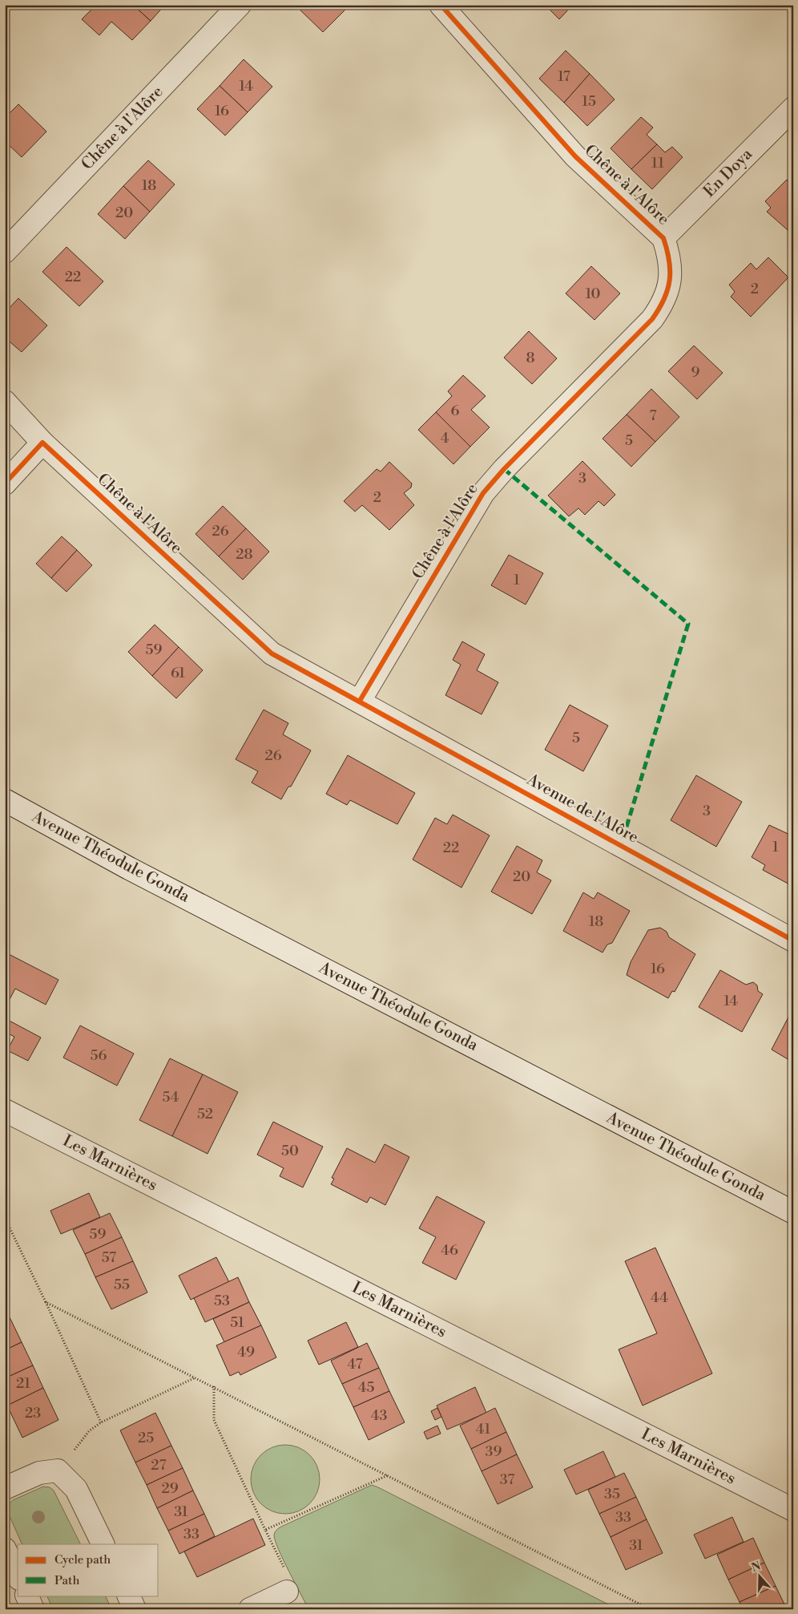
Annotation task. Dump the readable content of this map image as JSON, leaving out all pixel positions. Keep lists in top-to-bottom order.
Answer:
{
  "streets": {
    "street": [
      "Chêne à l'Alôre",
      "En Doya",
      "Avenue de l'Alôre",
      "Avenue Théodule Gonda",
      "Les Marnières"
    ]
  },
  "crossings": [
    ["Chêne à l'Alôre", "En Doya"],
    ["Chêne à l'Alôre", "Avenue de l'Alôre"]
  ],
  "house_numbers": [
    "17",
    "14",
    "15",
    "16",
    "11",
    "18",
    "20",
    "22",
    "2",
    "10",
    "8",
    "9",
    "6",
    "7",
    "4",
    "5",
    "3",
    "2",
    "26",
    "28",
    "1",
    "59",
    "61",
    "5",
    "26",
    "3",
    "1",
    "22",
    "20",
    "18",
    "16",
    "14",
    "56",
    "54",
    "52",
    "50",
    "59",
    "46",
    "57",
    "55",
    "44",
    "53",
    "51",
    "49",
    "47",
    "21",
    "45",
    "23",
    "43",
    "41",
    "25",
    "39",
    "27",
    "37",
    "29",
    "35",
    "31",
    "33",
    "33",
    "31"
  ],
  "legend": ["Cycle path", "Path"],
  "north": "top"
}
